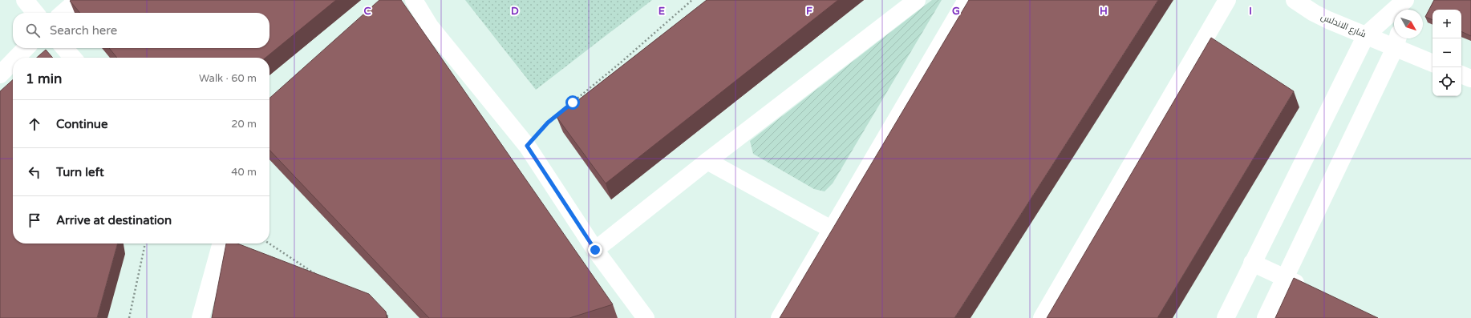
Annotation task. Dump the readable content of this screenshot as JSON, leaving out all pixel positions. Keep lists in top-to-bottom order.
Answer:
{
  "streets": {
    "street": ["شارع الاندلس"]
  },
  "north": "bottom right",
  "page": {
    "map_buttons": ["+", "−"],
    "search": "Search here",
    "heading": ["1 min", "Walk · 60 m"],
    "list": [
      ["Continue", "20 m"],
      ["Turn left", "40 m"],
      "Arrive at destination"
    ]
  },
  "grid": {
    "columns": [
      "C",
      "D",
      "E",
      "F",
      "G",
      "H",
      "I"
    ]
  }
}
